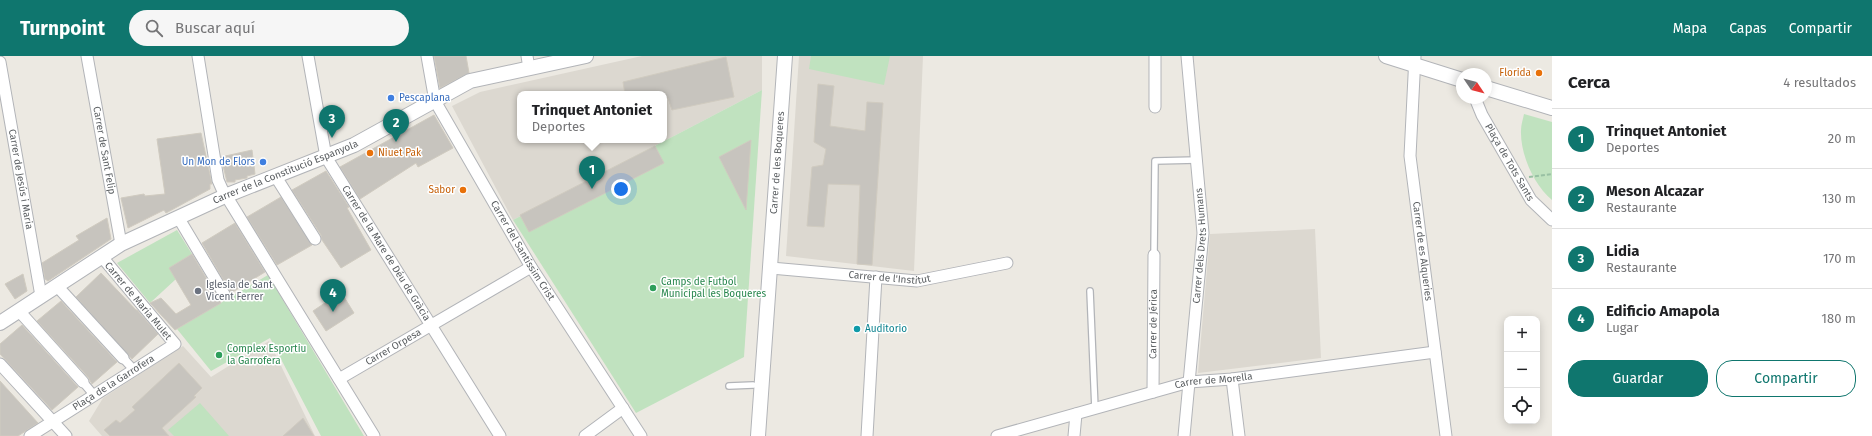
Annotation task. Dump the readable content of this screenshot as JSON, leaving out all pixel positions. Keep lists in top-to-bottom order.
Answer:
{
  "streets": {
    "street": [
      "Carrer de Sant Felip",
      "Carrer de les Boqueres",
      "Plaça de Tots Sants",
      "Carrer de la Constitució Espanyola",
      "Carrer de Jesús i Maria",
      "Carrer dels Drets Humans",
      "Carrer del Santíssim Crist",
      "Carrer de es Alqueries",
      "Carrer de la Mare de Déu de Gràcia",
      "Carrer de l'Institut",
      "Carrer de Maria Mulet",
      "Carrer de Jérica",
      "Carrer Orpesa",
      "Carrer de Morella",
      "Plaça de la Garrofera"
    ]
  },
  "crossings": [
    ["Carrer de Sant Felip", "Carrer de la Constitució Espanyola"],
    ["Carrer de les Boqueres", "Carrer de l'Institut"],
    ["Carrer de la Constitució Espanyola", "Carrer de Jesús i Maria"],
    ["Carrer de la Constitució Espanyola", "Carrer del Santíssim Crist"],
    ["Carrer de la Constitució Espanyola", "Carrer de la Mare de Déu de Gràcia"],
    ["Carrer de la Constitució Espanyola", "Carrer de Maria Mulet"],
    ["Carrer dels Drets Humans", "Carrer de Morella"],
    ["Carrer del Santíssim Crist", "Carrer Orpesa"],
    ["Carrer de es Alqueries", "Carrer de Morella"],
    ["Carrer de la Mare de Déu de Gràcia", "Carrer Orpesa"],
    ["Carrer de Maria Mulet", "Plaça de la Garrofera"],
    ["Carrer de Jérica", "Carrer de Morella"]
  ],
  "places": [
    "Florida",
    "Pescaplana",
    "Niuet Pak",
    "Un Mon de Flors",
    "Sabor",
    "Camps de Futbol Municipal les Boqueres",
    "Iglesia de Sant Vicent Ferrer",
    "Auditorio",
    "Complex Esportiu la Garrofera"
  ],
  "north": "bottom right",
  "page": {
    "header": "Turnpoint",
    "search": "Buscar aquí",
    "nav": ["Mapa", "Capas", "Compartir"],
    "heading": ["Cerca", "4 resultados"],
    "popup": ["Trinquet Antoniet", "Deportes"],
    "pins": [
      "3",
      "2",
      "1",
      "4"
    ],
    "list": [
      {
        "mark": "1",
        "name": "Trinquet Antoniet",
        "note": "Deportes",
        "value": "20 m"
      },
      {
        "mark": "2",
        "name": "Meson Alcazar",
        "note": "Restaurante",
        "value": "130 m"
      },
      {
        "mark": "3",
        "name": "Lidia",
        "note": "Restaurante",
        "value": "170 m"
      },
      {
        "mark": "4",
        "name": "Edificio Amapola",
        "note": "Lugar",
        "value": "180 m"
      }
    ],
    "map_buttons": ["+", "−"],
    "buttons": ["Guardar", "Compartir"]
  }
}
